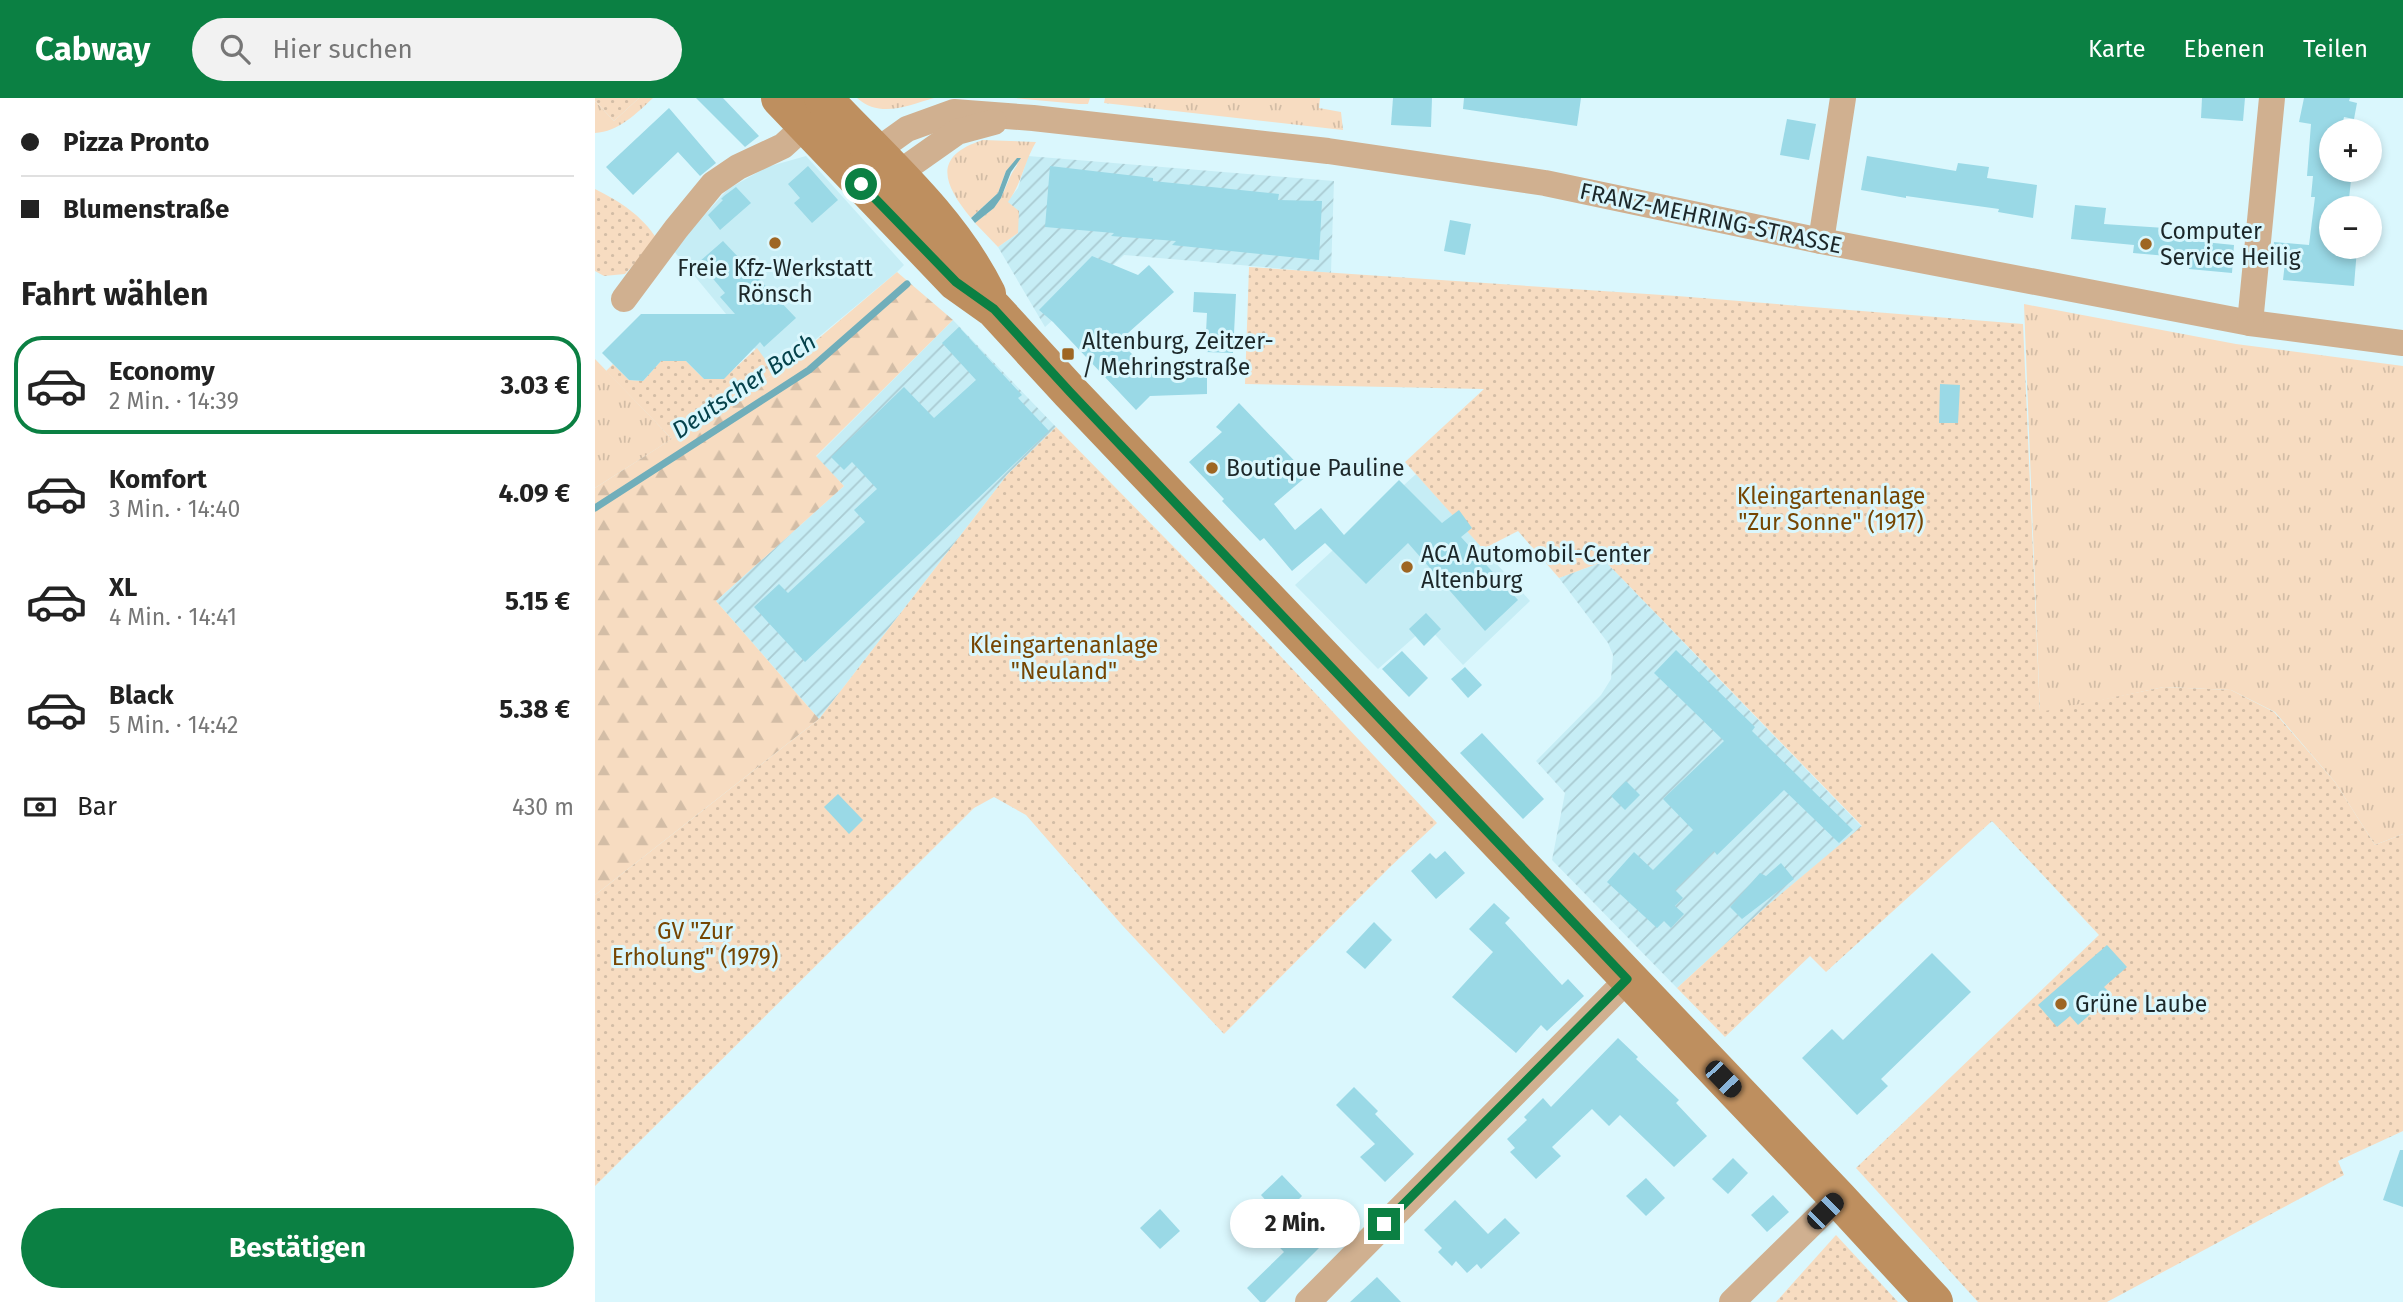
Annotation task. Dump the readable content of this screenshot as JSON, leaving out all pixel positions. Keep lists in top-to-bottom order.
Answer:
{
  "streets": {
    "street": ["FRANZ-MEHRING-STRASSE"]
  },
  "water": ["Deutscher Bach"],
  "parks": ["Kleingartenanlage \"Zur Sonne\" (1917)", "Kleingartenanlage \"Neuland\"", "GV \"Zur Erholung\" (1979)"],
  "places": {
    "other": [
      "Freie Kfz-Werkstatt Rönsch",
      "Computer Service Heilig",
      "Boutique Pauline",
      "ACA Automobil-Center Altenburg",
      "Grüne Laube"
    ],
    "transit": ["Altenburg, Zeitzer- / Mehringstraße"]
  },
  "page": {
    "header": "Cabway",
    "search": "Hier suchen",
    "nav": ["Karte", "Ebenen", "Teilen"],
    "banner": ["Pizza Pronto", "Blumenstraße"],
    "map_buttons": ["+", "−"],
    "heading": "Fahrt wählen",
    "list": [
      {
        "name": "Economy",
        "note": "2 Min. · 14:39",
        "value": "3.03 €"
      },
      {
        "name": "Komfort",
        "note": "3 Min. · 14:40",
        "value": "4.09 €"
      },
      {
        "name": "XL",
        "note": "4 Min. · 14:41",
        "value": "5.15 €"
      },
      {
        "name": "Black",
        "note": "5 Min. · 14:42",
        "value": "5.38 €"
      }
    ],
    "pay": ["Bar", "430 m"],
    "buttons": "Bestätigen",
    "bubble": "2 Min."
  }
}
